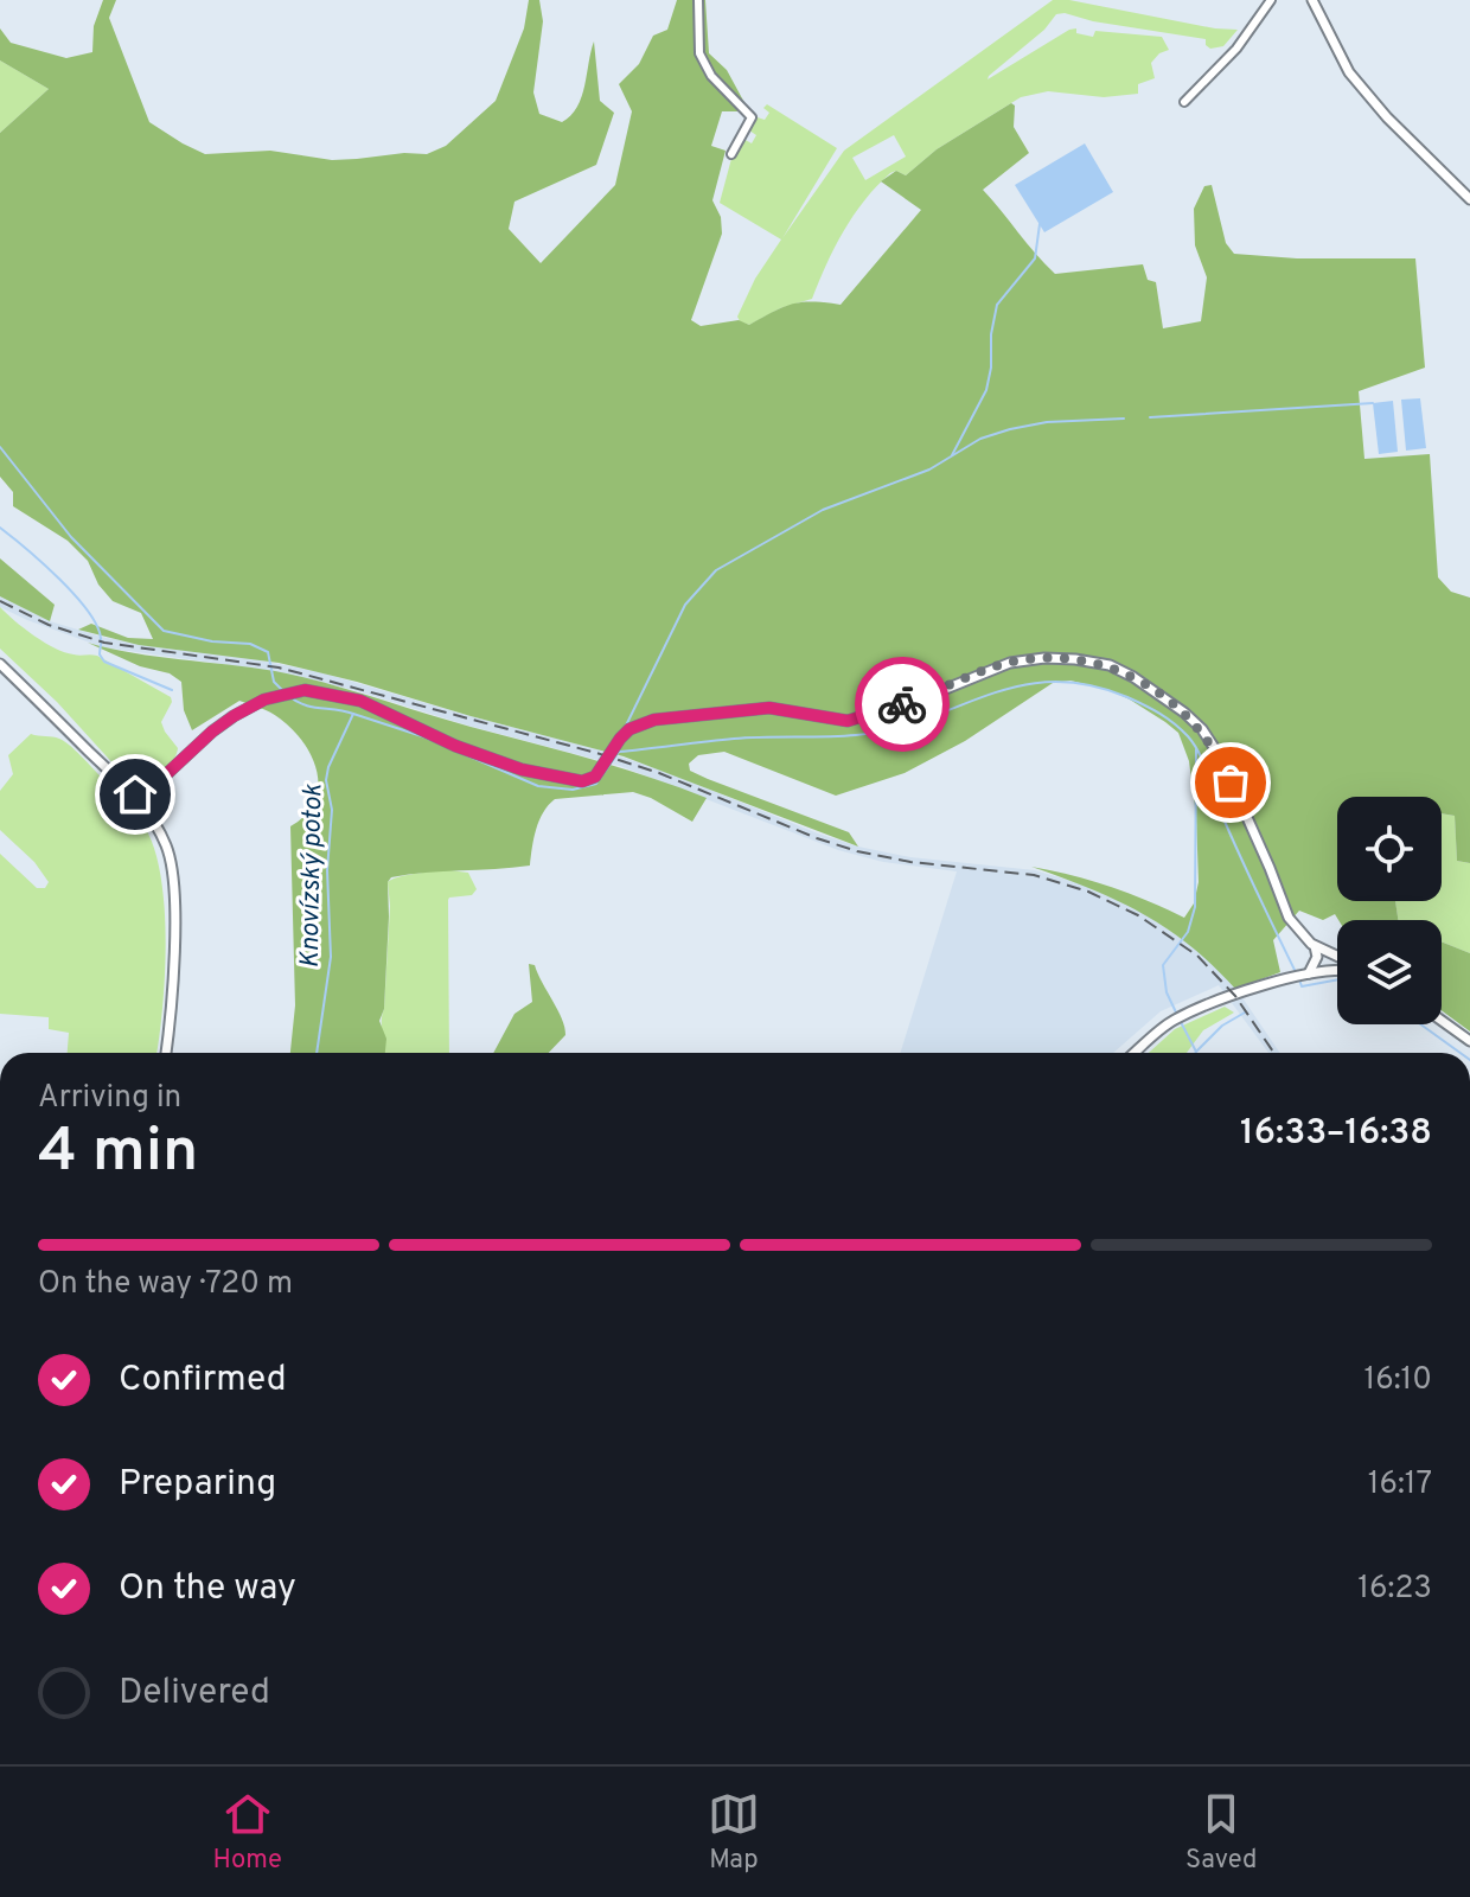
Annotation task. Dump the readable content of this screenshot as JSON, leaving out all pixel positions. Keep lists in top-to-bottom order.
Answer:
{
  "water": ["Knovízský potok"],
  "page": {
    "heading": ["4 min", "Arriving in", "16:33–16:38"],
    "bar": "On the way · 720 m",
    "list": [
      ["Confirmed", "16:10"],
      ["Preparing", "16:17"],
      ["On the way", "16:23"],
      "Delivered"
    ],
    "tabs": ["Home", "Map", "Saved"]
  }
}
